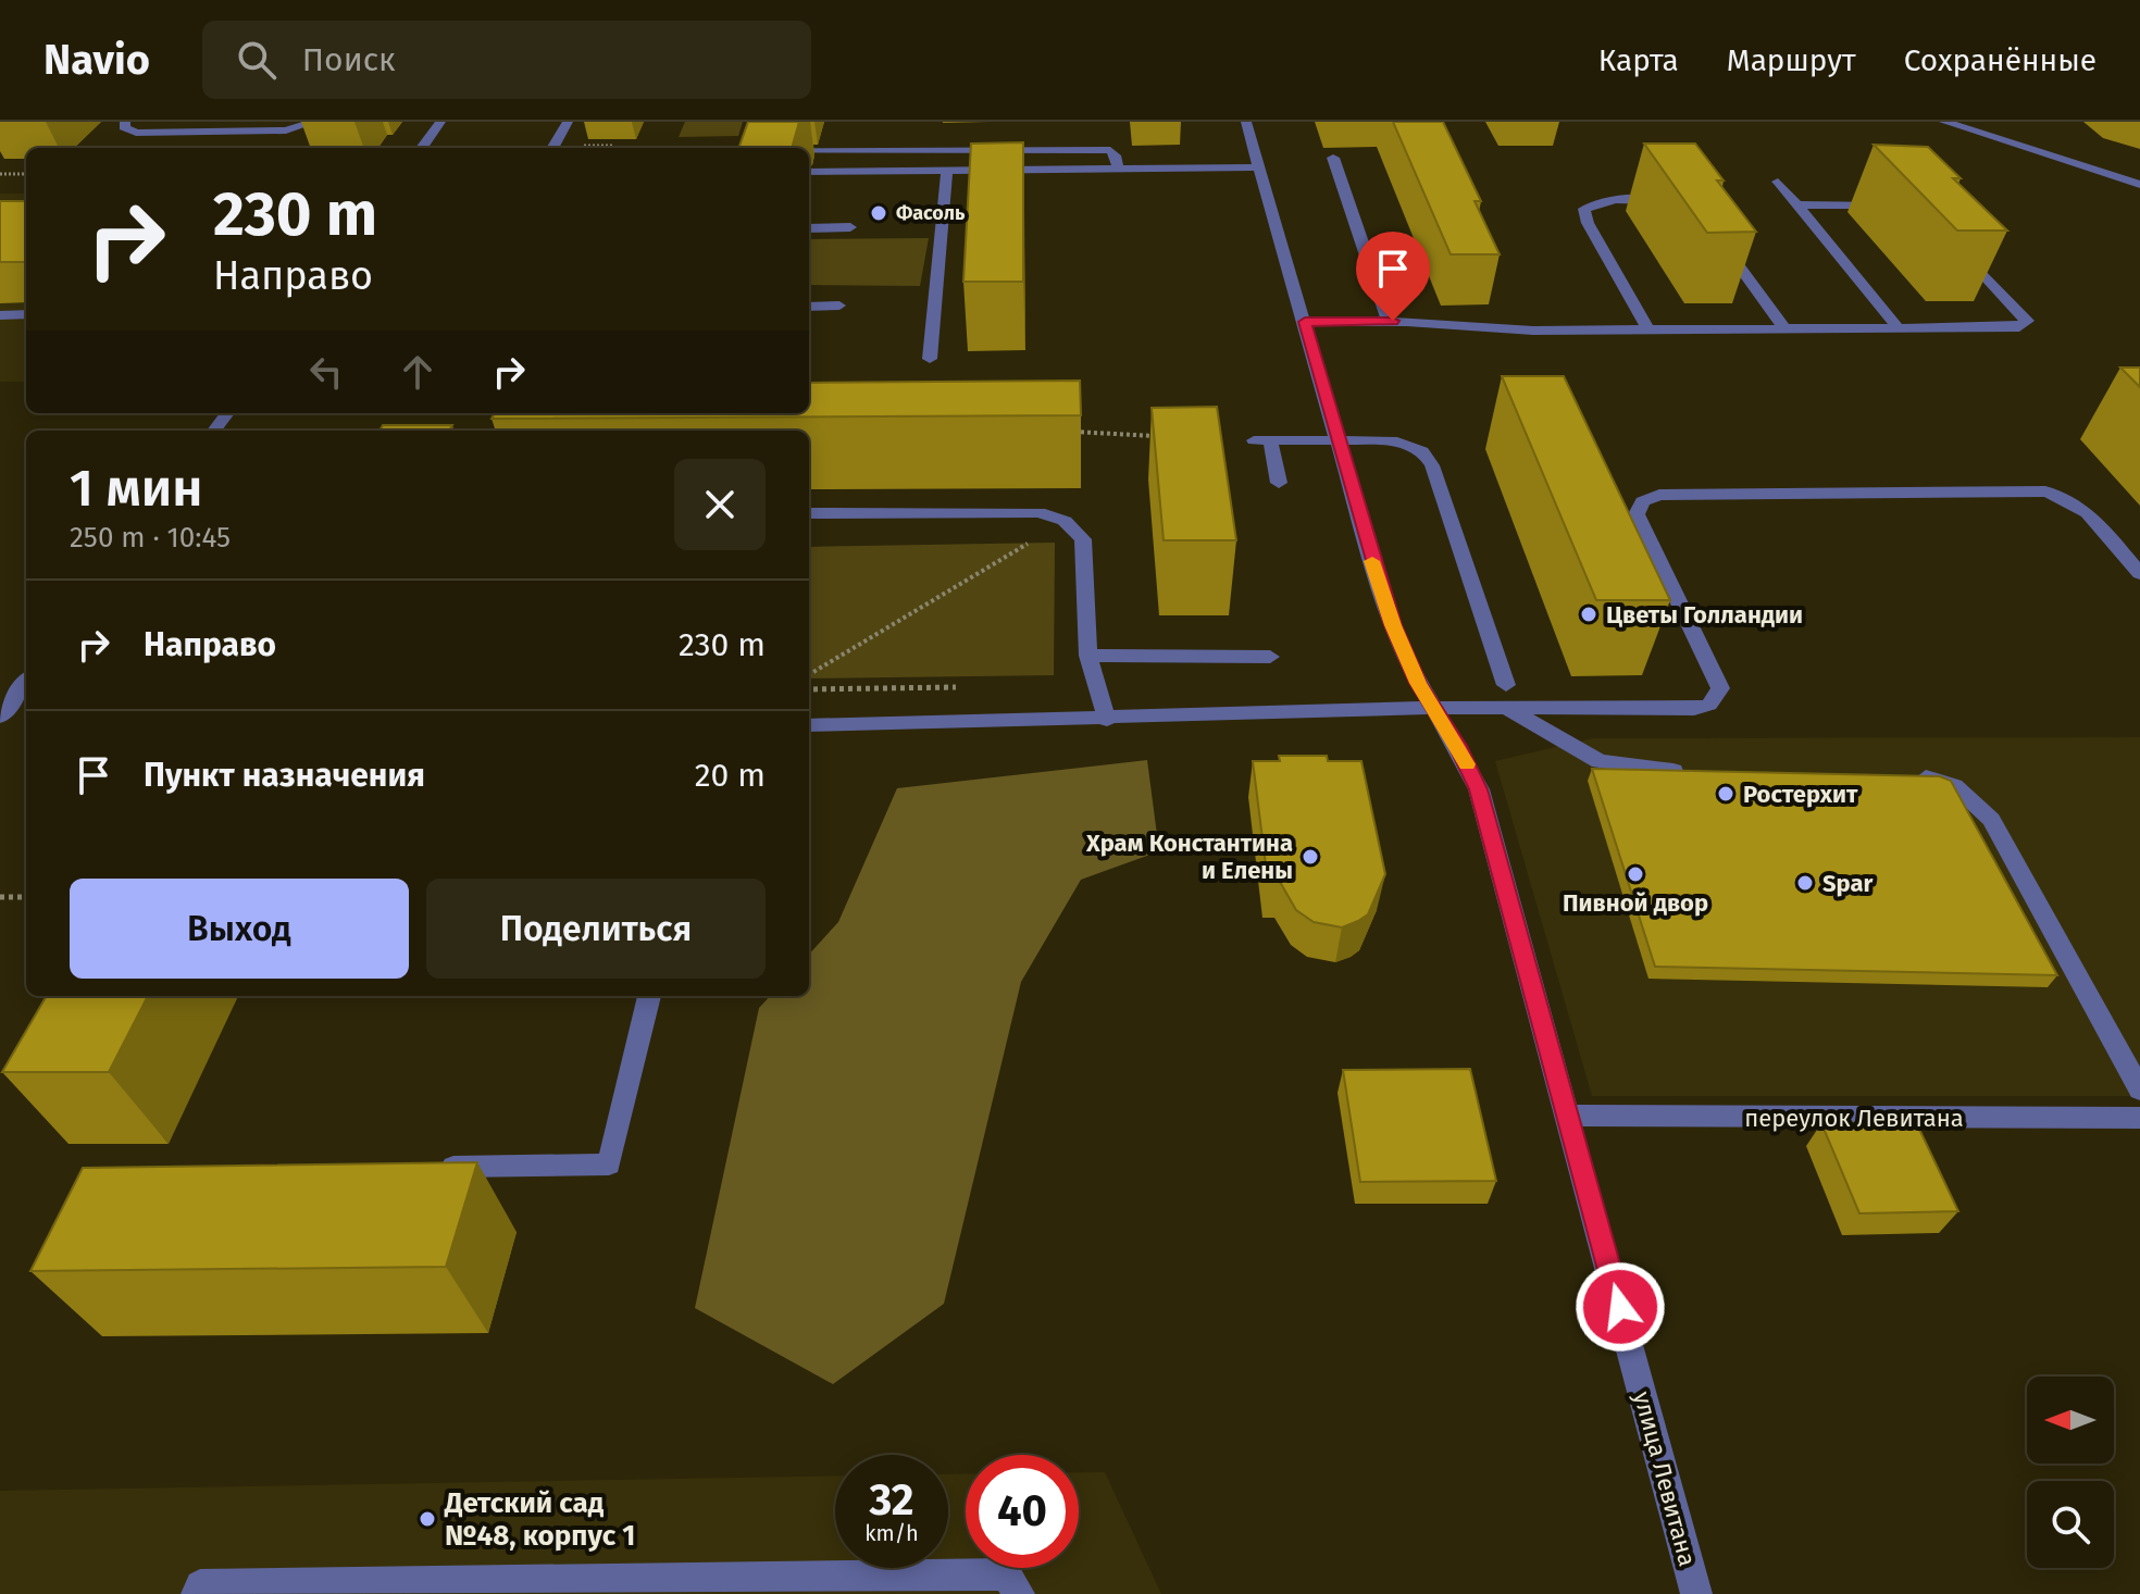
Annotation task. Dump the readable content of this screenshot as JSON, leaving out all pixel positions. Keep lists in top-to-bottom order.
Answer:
{
  "streets": {
    "street": ["переулок Левитана", "улица Левитана"]
  },
  "crossings": [
    ["переулок Левитана", "улица Левитана"]
  ],
  "places": [
    "Фасоль",
    "Цветы Голландии",
    "Ростерхит",
    "Храм Константина и Елены",
    "Пивной двор",
    "Spar",
    "Детский сад №48, корпус 1"
  ],
  "north": "left",
  "page": {
    "header": "Navio",
    "search": "Поиск",
    "nav": ["Карта", "Маршрут", "Сохранённые"],
    "turn": ["230 m", "Направо"],
    "heading": ["1 мин", "250 m · 10:45"],
    "list": [
      {
        "name": "Направо",
        "value": "230 m"
      },
      {
        "name": "Пункт назначения",
        "value": "20 m"
      }
    ],
    "buttons": ["Выход", "Поделиться"],
    "speed": "32 km/h",
    "limit": "40"
  }
}
